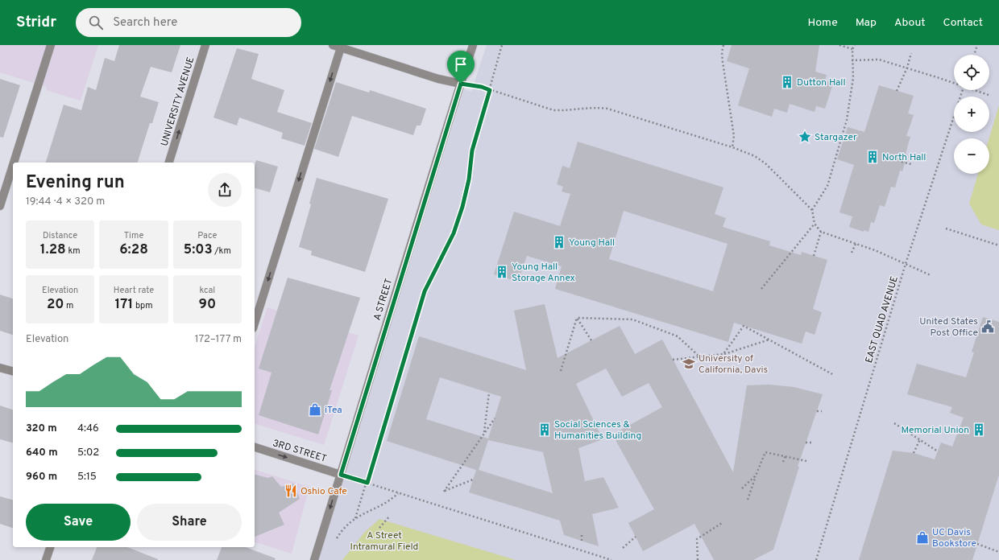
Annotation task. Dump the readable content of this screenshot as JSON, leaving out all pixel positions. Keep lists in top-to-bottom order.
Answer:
{
  "streets": {
    "street": ["UNIVERSITY AVENUE", "A STREET", "3RD STREET"],
    "path": ["EAST QUAD AVENUE"]
  },
  "crossings": [
    ["A STREET", "3RD STREET"]
  ],
  "one_way": ["UNIVERSITY AVENUE", "3RD STREET"],
  "parks": ["A Street Intramural Field"],
  "places": {
    "building": [
      "Dutton Hall",
      "North Hall",
      "Young Hall",
      "Young Hall Storage Annex",
      "Social Sciences & Humanities Building",
      "Memorial Union"
    ],
    "place": ["Stargazer"],
    "public building": ["United States Post Office"],
    "school or university": ["University of California, Davis"],
    "shop": ["iTea", "UC Davis Bookstore"],
    "restaurant": ["Oshio Cafe"]
  },
  "page": {
    "header": "Stridr",
    "search": "Search here",
    "nav": [
      "Home",
      "Map",
      "About",
      "Contact"
    ],
    "map_buttons": ["+", "−"],
    "heading": ["Evening run", "19:44 · 4 × 320 m"],
    "stats": [
      ["Distance", "1.28 km"],
      ["Time", "6:28"],
      ["Pace", "5:03 /km"],
      ["Elevation", "20 m"],
      ["Heart rate", "171 bpm"],
      ["kcal", "90"]
    ],
    "chart": ["Elevation", "172–177 m"],
    "list": [
      {
        "name": "320 m",
        "note": "4:46"
      },
      {
        "name": "640 m",
        "note": "5:02"
      },
      {
        "name": "960 m",
        "note": "5:15"
      }
    ],
    "buttons": ["Save", "Share"]
  }
}
